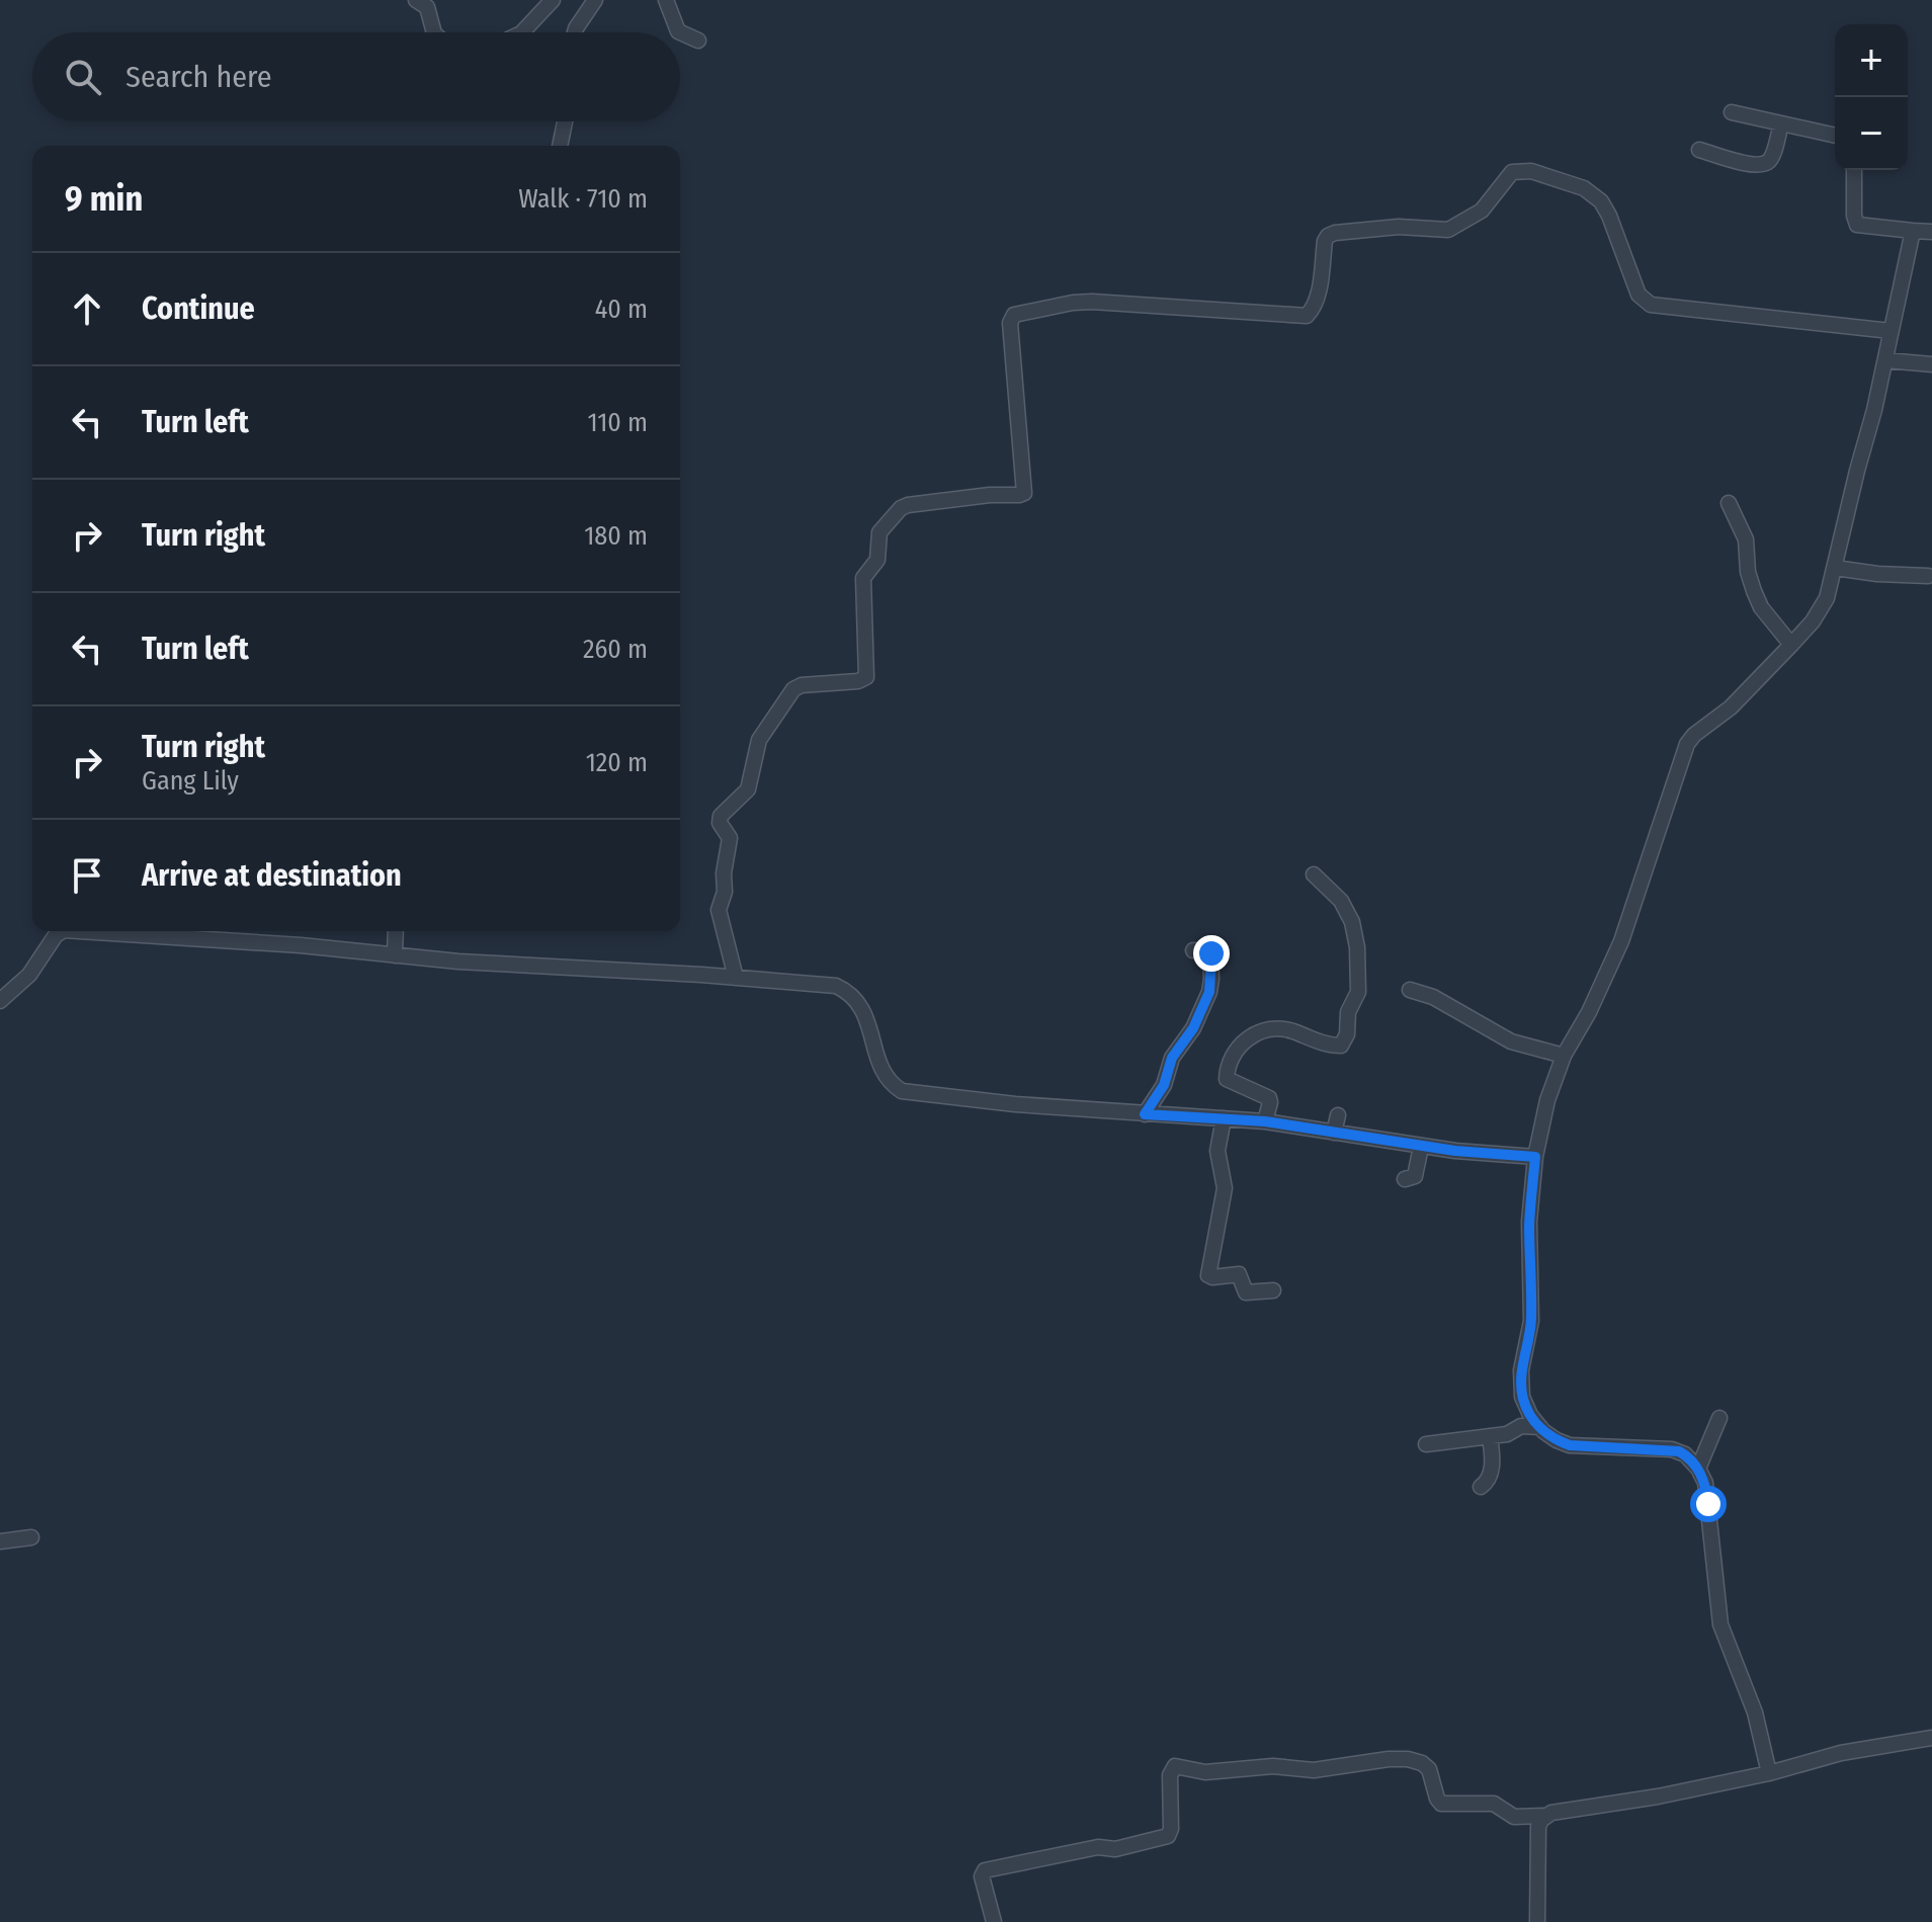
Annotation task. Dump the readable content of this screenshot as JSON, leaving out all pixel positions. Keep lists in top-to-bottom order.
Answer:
{
  "page": {
    "map_buttons": ["+", "−"],
    "search": "Search here",
    "heading": ["9 min", "Walk · 710 m"],
    "list": [
      ["Continue", "40 m"],
      ["Turn left", "110 m"],
      ["Turn right", "180 m"],
      ["Turn left", "260 m"],
      ["Turn right", "Gang Lily", "120 m"],
      "Arrive at destination"
    ]
  }
}
